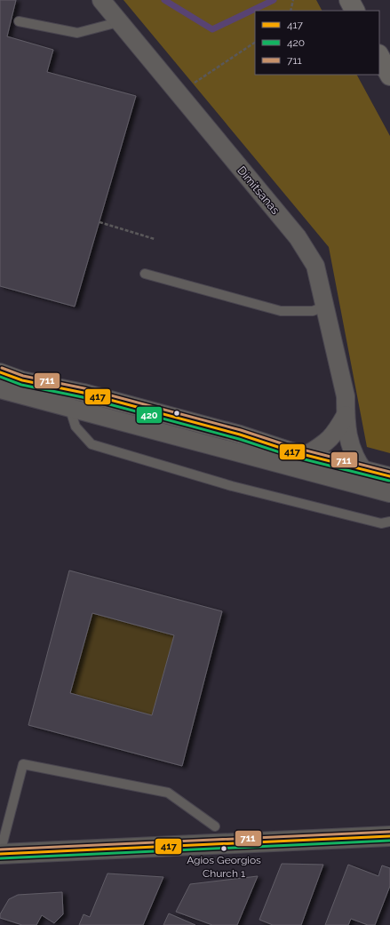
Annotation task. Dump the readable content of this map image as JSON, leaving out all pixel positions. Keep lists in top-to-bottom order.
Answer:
{
  "streets": {
    "street": ["Dimitsanas"]
  },
  "places": ["Agios Georgios Church 1"],
  "lines": ["transit line 711", "transit line 417", "transit line 420"],
  "legend": ["417", "420", "711"]
}
